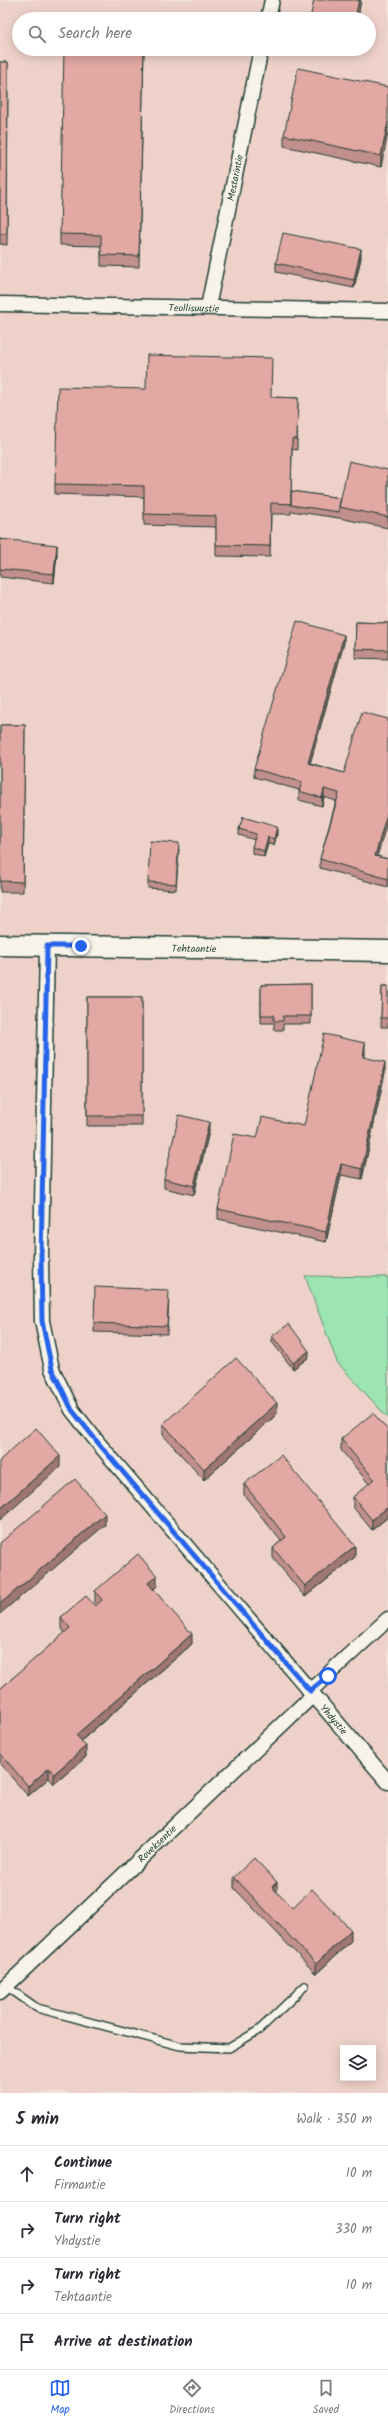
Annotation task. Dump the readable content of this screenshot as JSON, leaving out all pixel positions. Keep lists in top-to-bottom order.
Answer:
{
  "streets": {
    "street": [
      "Mestarintie",
      "Teollisuustie",
      "Tehtaantie",
      "Yhdystie",
      "Roveksentie"
    ]
  },
  "crossings": [
    ["Mestarintie", "Teollisuustie"],
    ["Tehtaantie", "Yhdystie"],
    ["Yhdystie", "Roveksentie"]
  ],
  "page": {
    "search": "Search here",
    "heading": ["5 min", "Walk · 350 m"],
    "list": [
      ["Continue", "Firmantie", "10 m"],
      ["Turn right", "Yhdystie", "330 m"],
      ["Turn right", "Tehtaantie", "10 m"],
      "Arrive at destination"
    ],
    "nav": ["Map", "Directions", "Saved"]
  }
}
